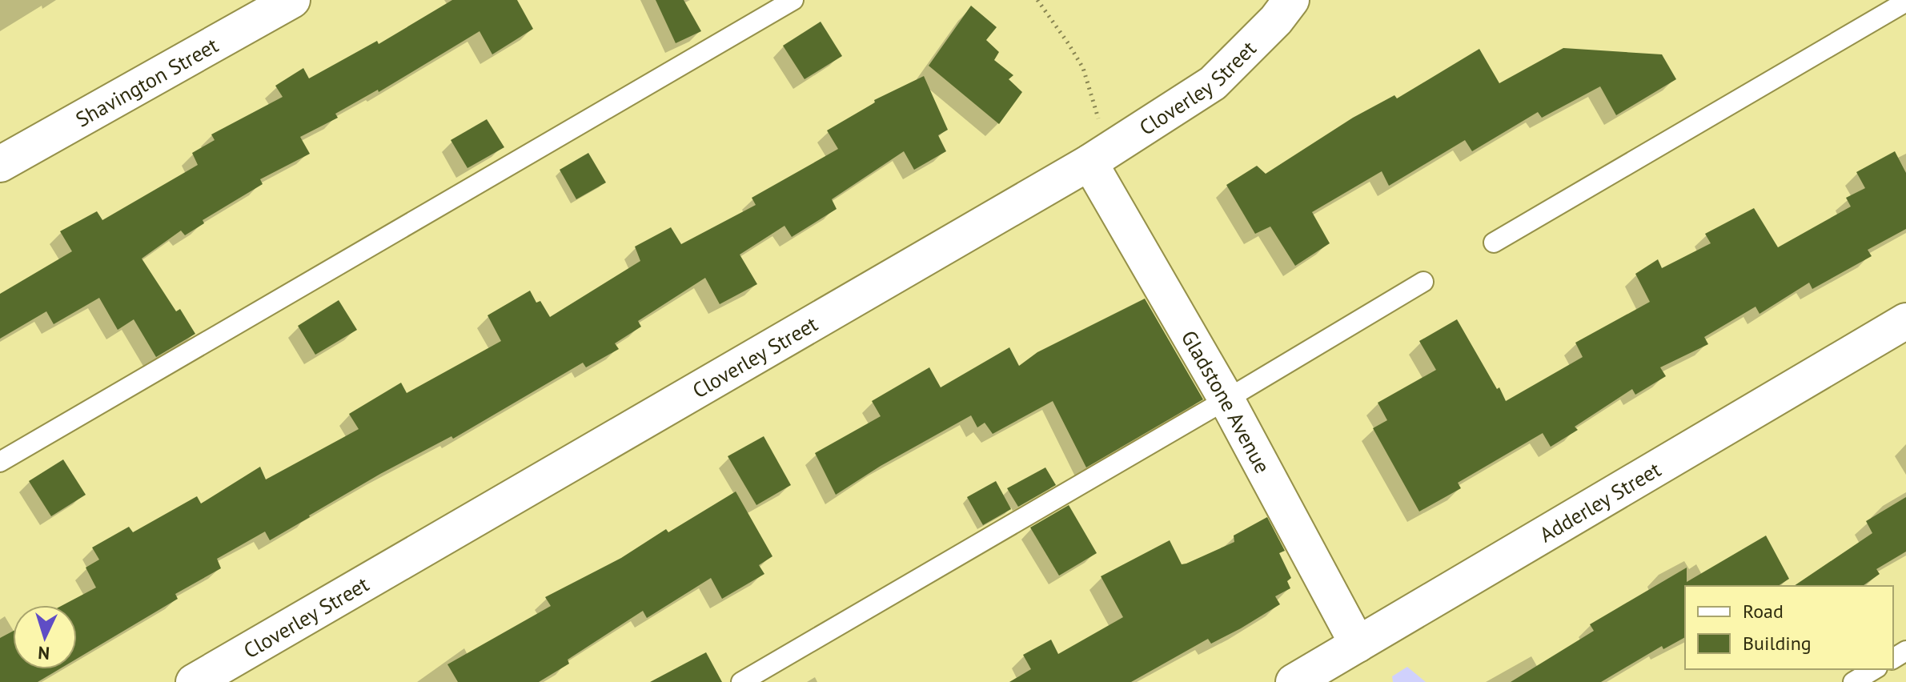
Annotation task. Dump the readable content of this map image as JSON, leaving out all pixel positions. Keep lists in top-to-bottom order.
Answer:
{
  "streets": {
    "street": [
      "Shavington Street",
      "Cloverley Street",
      "Gladstone Avenue",
      "Adderley Street"
    ]
  },
  "crossings": [
    ["Cloverley Street", "Gladstone Avenue"],
    ["Gladstone Avenue", "Adderley Street"]
  ],
  "legend": ["Road", "Building"],
  "north": "bottom"
}
